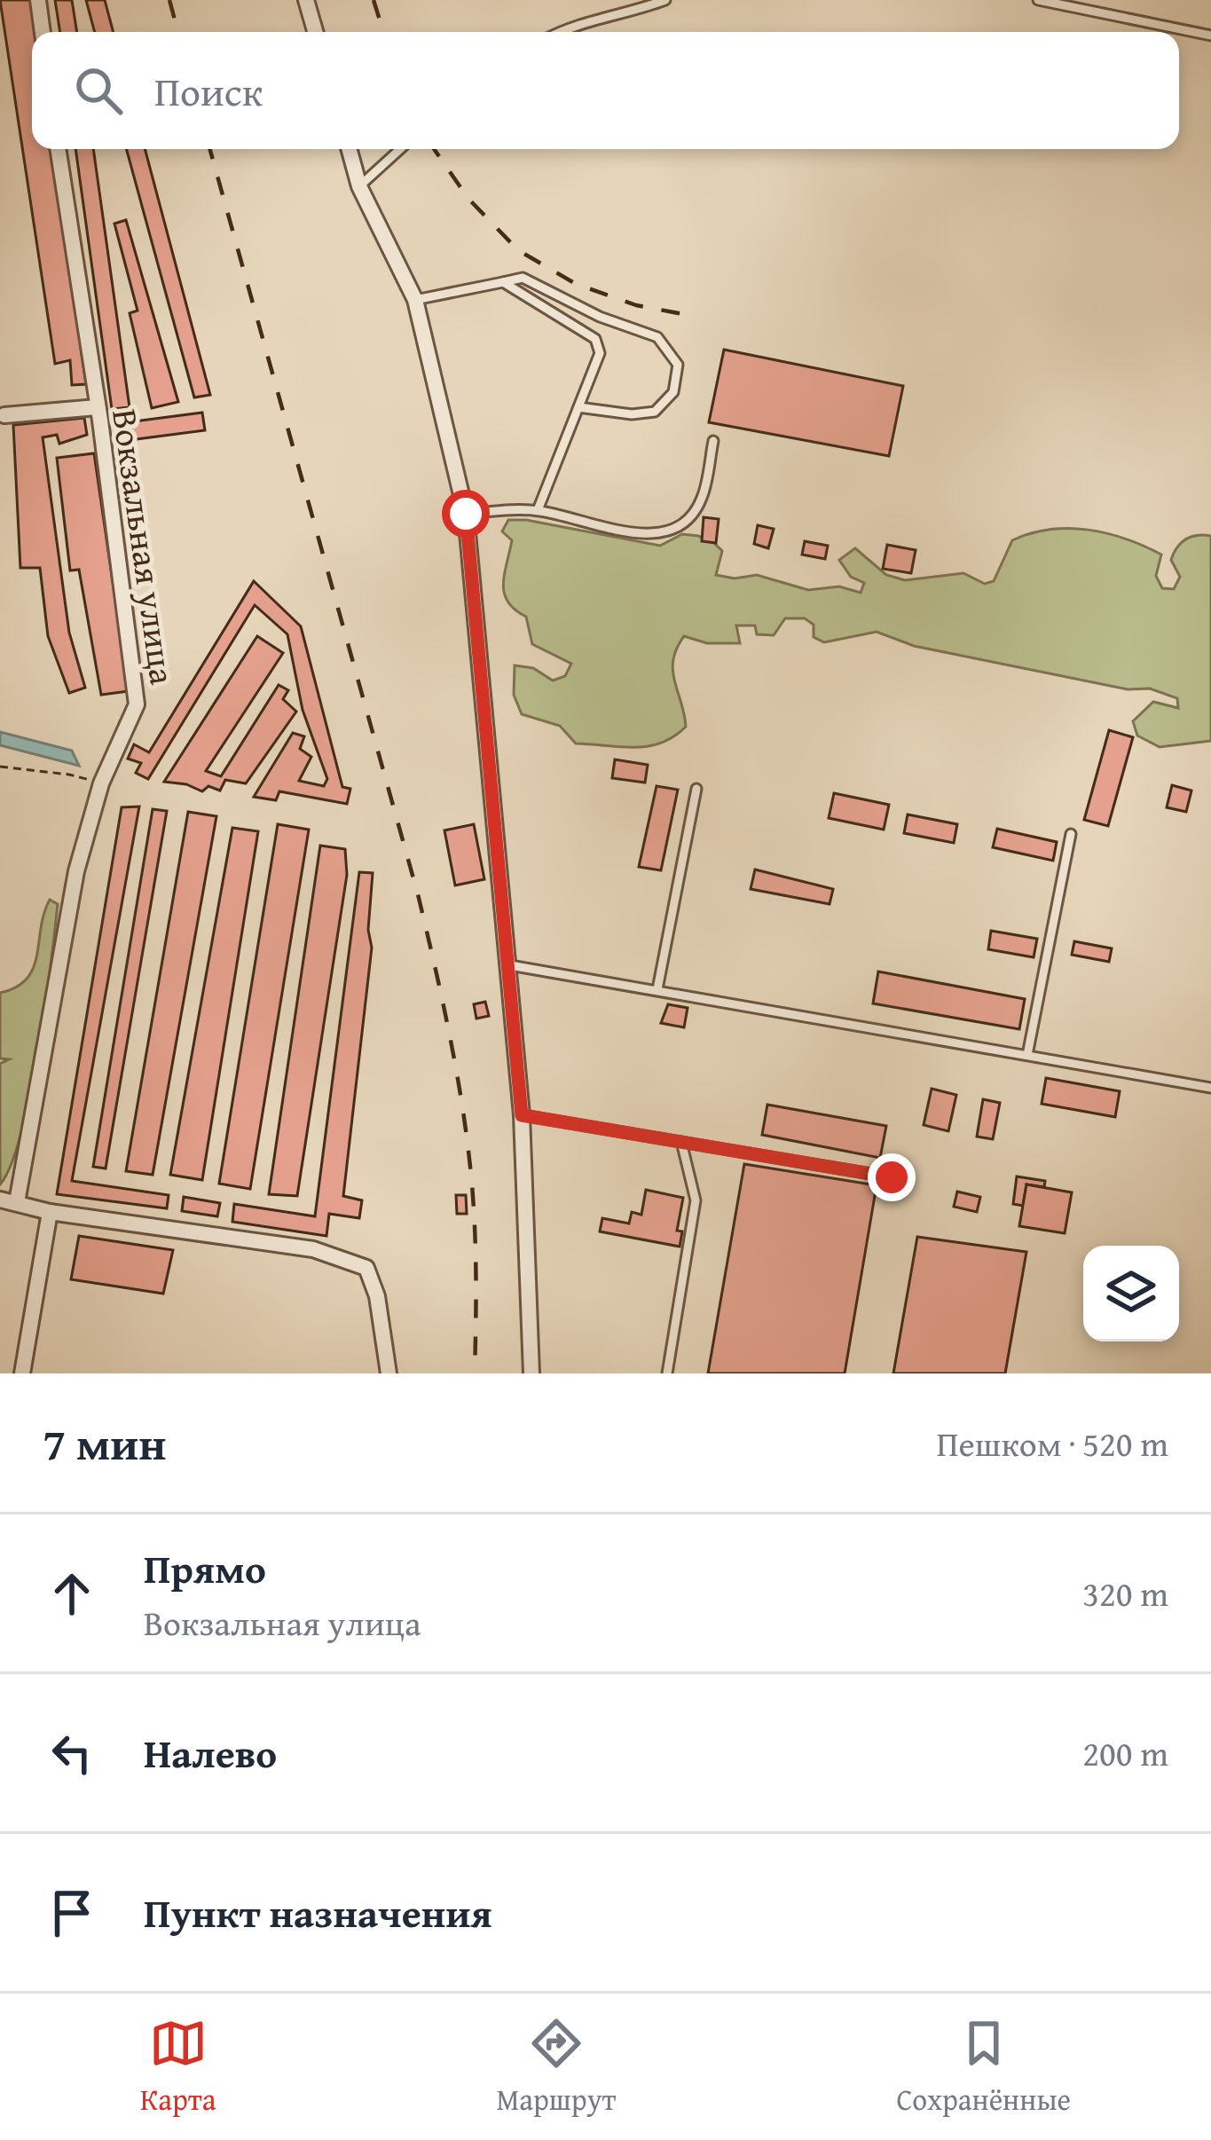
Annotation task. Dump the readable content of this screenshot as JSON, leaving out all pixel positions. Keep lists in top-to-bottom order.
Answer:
{
  "streets": {
    "street": ["Вокзальная улица"]
  },
  "page": {
    "search": "Поиск",
    "heading": ["7 мин", "Пешком · 520 m"],
    "list": [
      ["Прямо", "Вокзальная улица", "320 m"],
      ["Налево", "200 m"],
      "Пункт назначения"
    ],
    "nav": ["Карта", "Маршрут", "Сохранённые"]
  }
}
